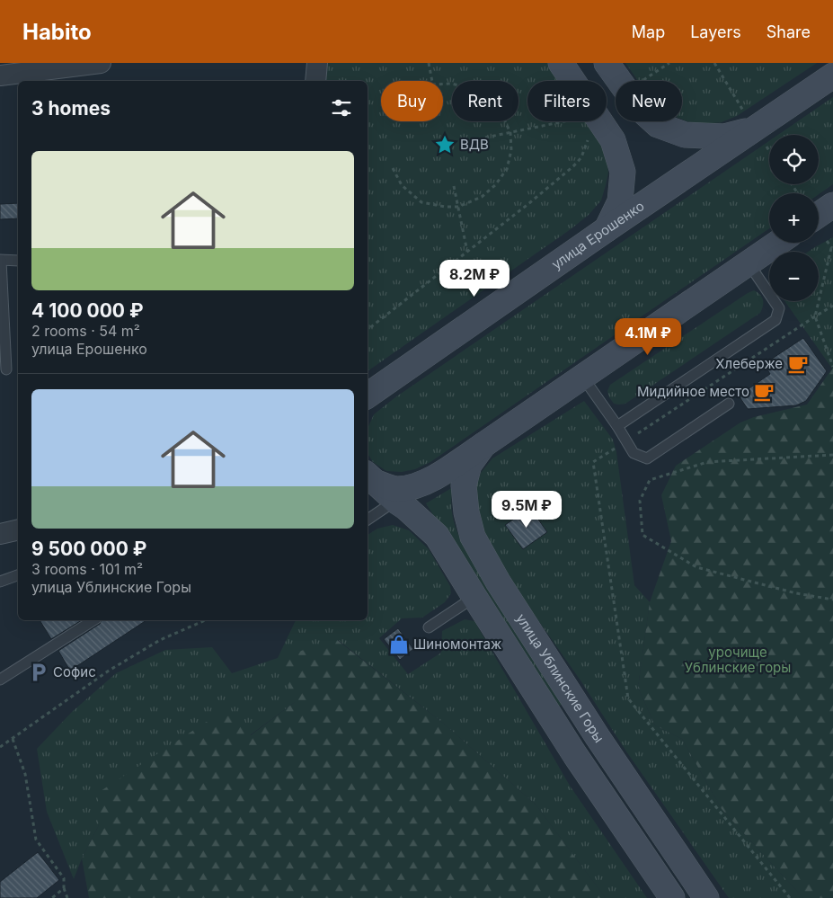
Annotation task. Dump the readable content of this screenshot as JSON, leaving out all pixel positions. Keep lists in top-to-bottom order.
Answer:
{
  "streets": {
    "main road": ["улица Ерошенко", "улица Ублинские Горы"]
  },
  "parks": ["урочище Ублинские горы"],
  "places": {
    "place": ["ВДВ"],
    "cafe": ["Хлеберже", "Мидийное место"],
    "shop": ["Шиномонтаж"],
    "parking": ["Софис"]
  },
  "page": {
    "header": "Habito",
    "nav": ["Map", "Layers", "Share"],
    "chip": [
      "Buy",
      "Rent",
      "Filters",
      "New"
    ],
    "heading": "3 homes",
    "map_buttons": ["+", "−"],
    "list": [
      {
        "name": "4 100 000 ₽",
        "note": "2 rooms · 54 m² · улица Ерошенко"
      },
      {
        "name": "9 500 000 ₽",
        "note": "3 rooms · 101 m² · улица Ублинские Горы"
      }
    ],
    "price": ["8.2M ₽", "4.1M ₽", "9.5M ₽"]
  }
}
